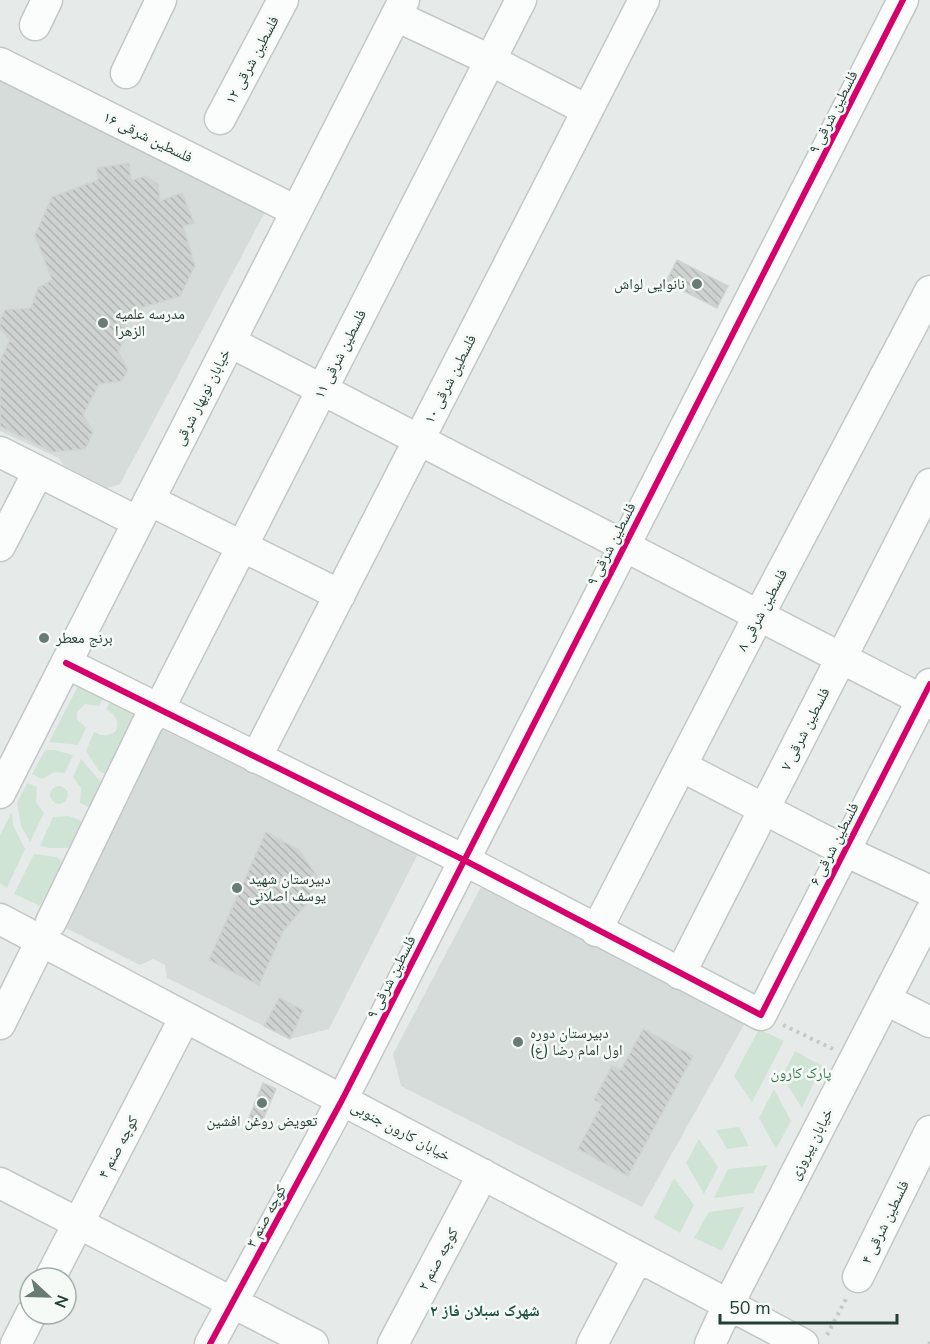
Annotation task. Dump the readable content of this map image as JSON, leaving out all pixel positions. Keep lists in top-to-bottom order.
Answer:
{
  "streets": {
    "street": [
      "فلسطین شرقی ۱۲",
      "فلسطین شرقی ۹",
      "فلسطین شرقی ۱۶",
      "فلسطین شرقی ۱۱",
      "فلسطین شرقی ۱۰",
      "خیابان نوبهار شرقی",
      "فلسطین شرقی ۸",
      "فلسطین شرقی ۷",
      "فلسطین شرقی ۶",
      "خیابان کارون جنوبی",
      "خیابان پیروزی",
      "کوچه صنم ۴",
      "کوچه صنم ۳",
      "فلسطین شرقی ۴",
      "کوچه صنم ۲"
    ]
  },
  "crossings": [
    ["فلسطین شرقی ۹", "خیابان کارون جنوبی"],
    ["فلسطین شرقی ۹", "کوچه صنم ۳"],
    ["فلسطین شرقی ۱۶", "خیابان نوبهار شرقی"],
    ["فلسطین شرقی ۱۱", "خیابان کارون جنوبی"],
    ["خیابان کارون جنوبی", "خیابان پیروزی"],
    ["خیابان کارون جنوبی", "کوچه صنم ۴"],
    ["خیابان کارون جنوبی", "کوچه صنم ۳"],
    ["خیابان کارون جنوبی", "کوچه صنم ۲"]
  ],
  "districts": ["شهرک سبلان فاز ۲"],
  "parks": ["پارک کارون"],
  "places": [
    "نانوایی لواش",
    "مدرسه علمیه الزهرا",
    "برنج معطر",
    "دبیرستان شهید یوسف اصلانی",
    "دبیرستان دوره اول امام رضا (ع)",
    "تعویض روغن افشین"
  ],
  "scale_bar": "50 m",
  "north": "right"
}
